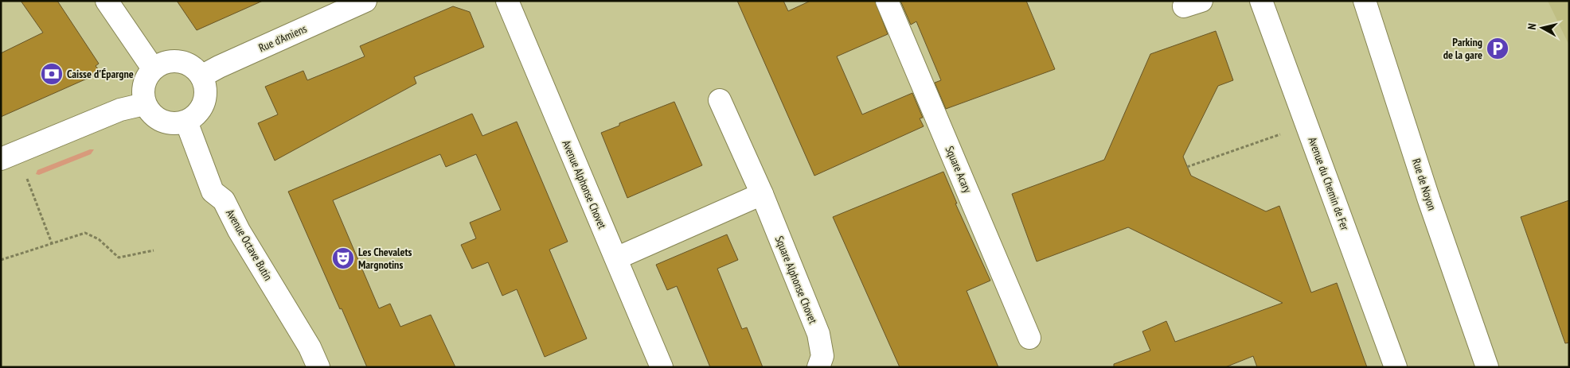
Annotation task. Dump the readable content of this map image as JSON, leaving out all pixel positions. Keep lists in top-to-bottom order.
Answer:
{
  "streets": {
    "main road": [
      "Rue d'Amiens",
      "Square Acary",
      "Avenue du Chemin de Fer",
      "Avenue Alphonse Chovet",
      "Rue de Noyon",
      "Avenue Octave Butin",
      "Square Alphonse Chovet"
    ]
  },
  "crossings": [
    ["Rue d'Amiens", "Avenue Octave Butin"]
  ],
  "places": {
    "parking": ["Parking de la gare"],
    "bank": ["Caisse d'Épargne"],
    "theatre": ["Les Chevalets Margnotins"]
  },
  "north": "left"
}
